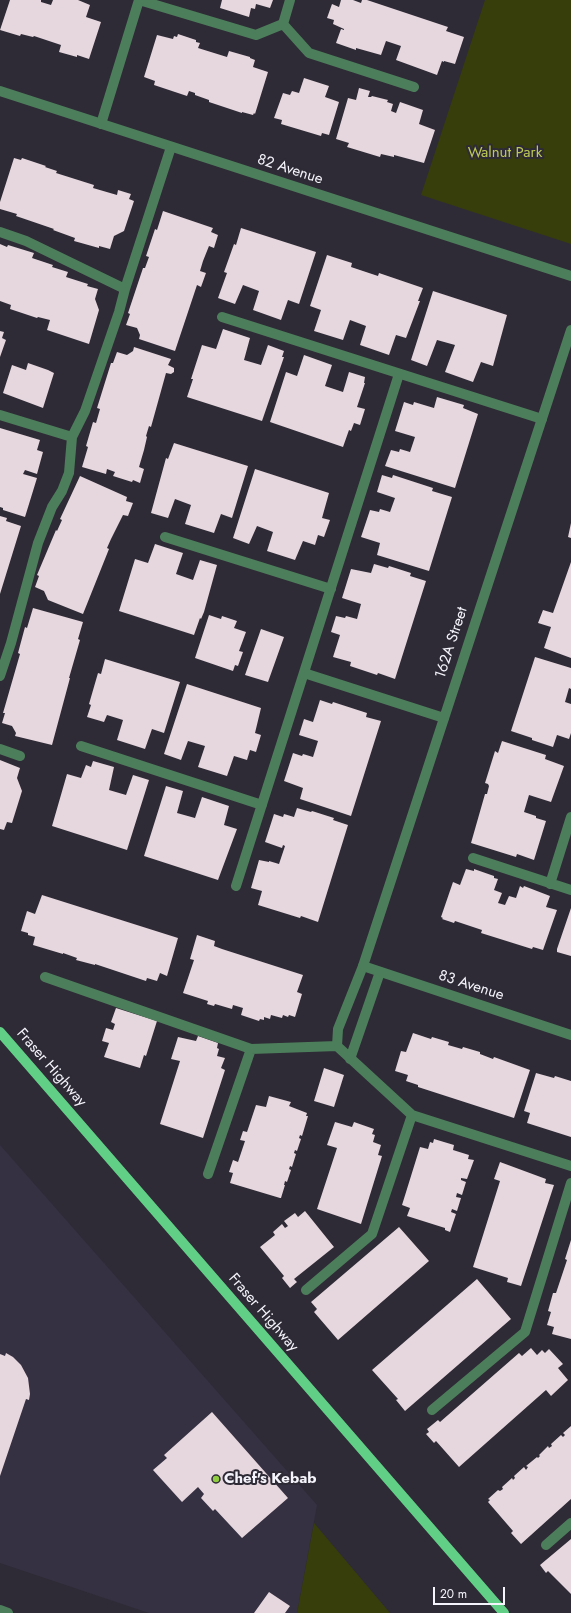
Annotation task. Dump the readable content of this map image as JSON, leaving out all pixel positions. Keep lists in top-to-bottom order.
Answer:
{
  "streets": {
    "main road": ["Fraser Highway"],
    "street": ["82 Avenue", "162A Street", "83 Avenue"]
  },
  "crossings": [
    ["162A Street", "83 Avenue"]
  ],
  "parks": ["Walnut Park"],
  "places": ["Chef's Kebab"],
  "scale_bar": "20 m"
}
